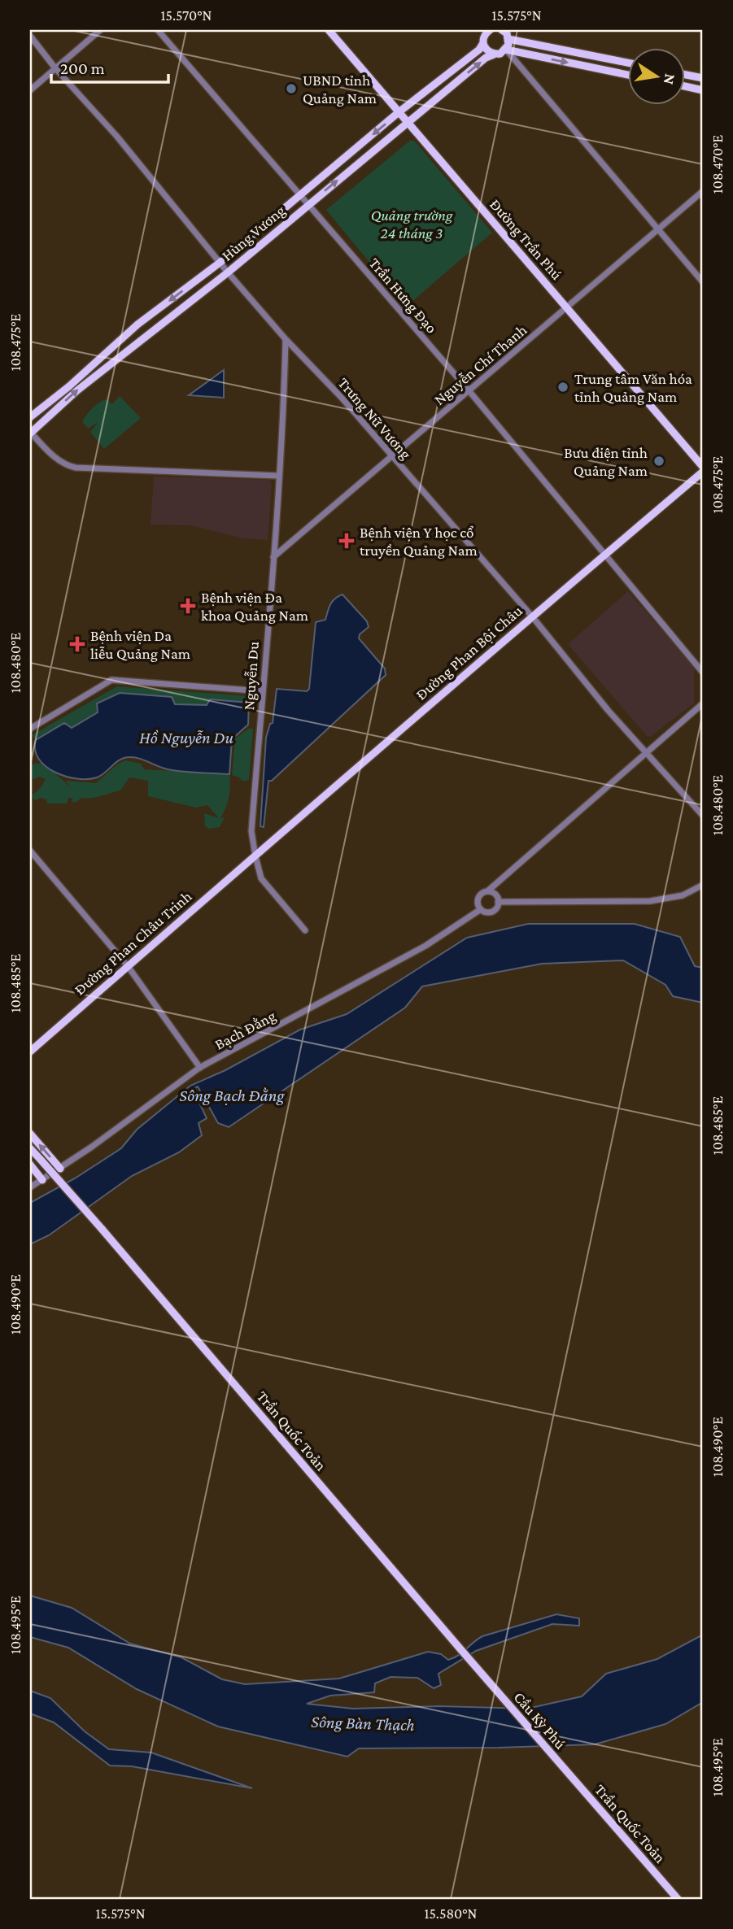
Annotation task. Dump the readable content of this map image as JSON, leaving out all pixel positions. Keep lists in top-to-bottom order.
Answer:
{
  "streets": {
    "main road": [
      "Hùng Vương",
      "Đường Trần Phú",
      "Đường Phan Bội Châu",
      "Đường Phan Châu Trinh",
      "Trần Quốc Toản",
      "Cầu Kỳ Phú"
    ],
    "street": [
      "Trần Hưng Đạo",
      "Nguyễn Chí Thanh",
      "Trưng Nữ Vương",
      "Nguyễn Du",
      "Bạch Đằng"
    ]
  },
  "crossings": [
    ["Hùng Vương", "Đường Trần Phú"],
    ["Hùng Vương", "Trần Hưng Đạo"],
    ["Hùng Vương", "Trưng Nữ Vương"],
    ["Đường Trần Phú", "Nguyễn Chí Thanh"],
    ["Trần Hưng Đạo", "Nguyễn Chí Thanh"],
    ["Trần Hưng Đạo", "Đường Phan Bội Châu"],
    ["Nguyễn Chí Thanh", "Trưng Nữ Vương"],
    ["Nguyễn Chí Thanh", "Nguyễn Du"],
    ["Trưng Nữ Vương", "Đường Phan Bội Châu"],
    ["Trưng Nữ Vương", "Nguyễn Du"],
    ["Đường Phan Bội Châu", "Nguyễn Du"],
    ["Đường Phan Bội Châu", "Đường Phan Châu Trinh"],
    ["Nguyễn Du", "Đường Phan Châu Trinh"],
    ["Trần Quốc Toản", "Cầu Kỳ Phú"]
  ],
  "water": ["Hồ Nguyễn Du", "Sông Bạch Đằng", "Sông Bàn Thạch"],
  "parks": ["Quảng trường 24 tháng 3"],
  "places": {
    "other": ["UBND tỉnh Quảng Nam", "Trung tâm Văn hóa tỉnh Quảng Nam", "Bưu điện tỉnh Quảng Nam"],
    "health": ["Bệnh viện Y học cổ truyền Quảng Nam", "Bệnh viện Đa khoa Quảng Nam", "Bệnh viện Da liễu Quảng Nam"]
  },
  "scale_bar": "200 m",
  "north": "right",
  "coordinates": [
    "15.570°N",
    "15.575°N",
    "108.470°E",
    "108.475°E",
    "108.480°E",
    "108.485°E",
    "108.490°E",
    "108.495°E",
    "15.580°N"
  ]
}
